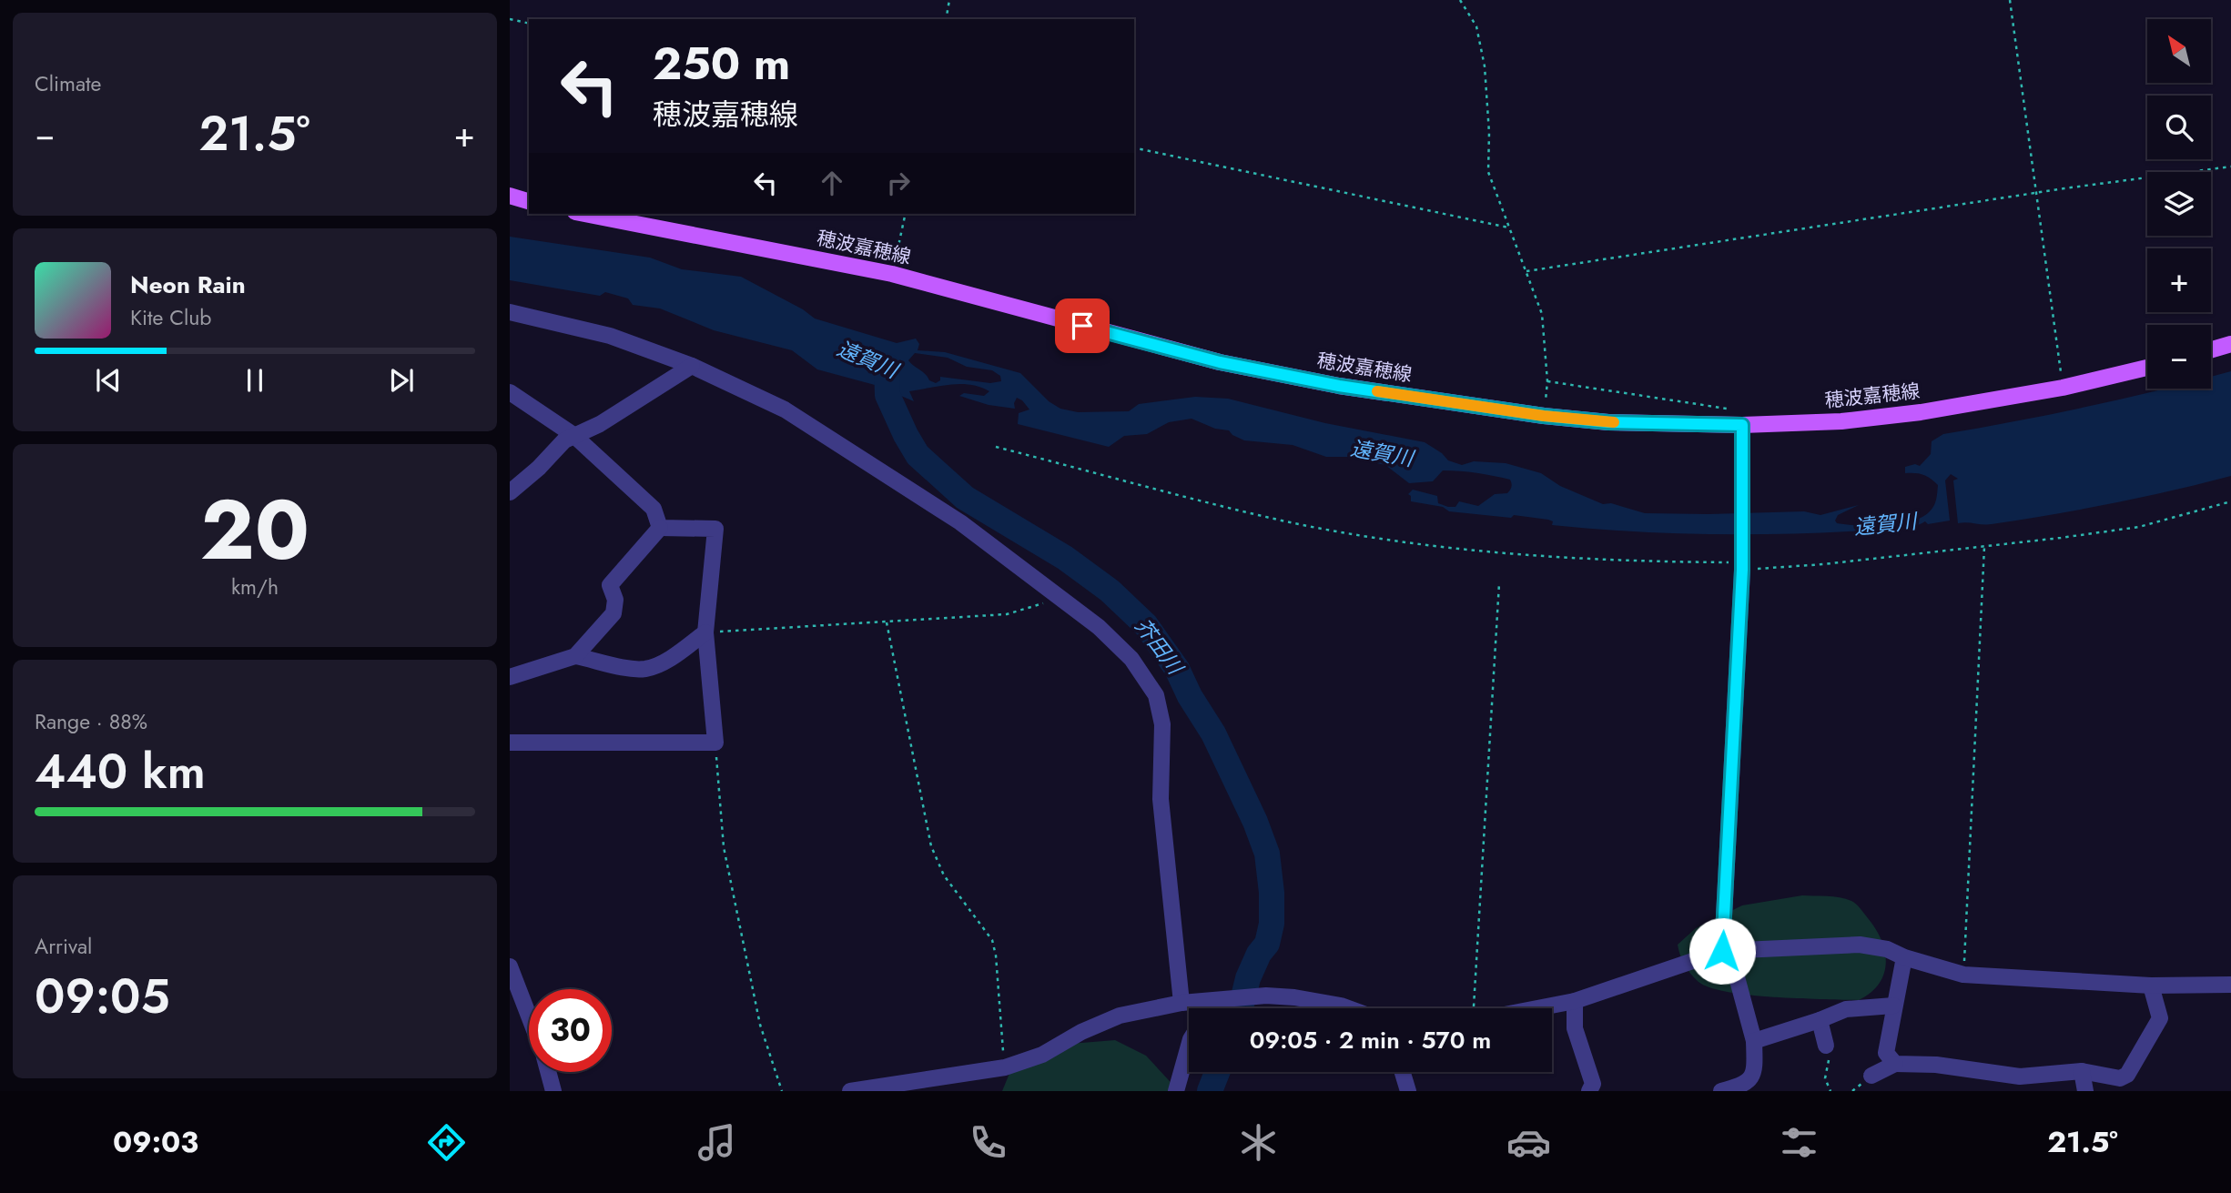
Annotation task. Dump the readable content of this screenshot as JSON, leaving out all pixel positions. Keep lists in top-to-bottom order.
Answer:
{
  "streets": {
    "main road": ["穂波嘉穂線"]
  },
  "water": ["遠賀川", "芥田川"],
  "north": "top left",
  "page": {
    "tile": [
      "Climate",
      ["20", "km/h"],
      ["Range · 88%", "440 km"],
      ["Arrival", "09:05"]
    ],
    "map_buttons": ["+", "−"],
    "turn": ["250 m", "穂波嘉穂線"],
    "heat": ["−", "21.5°", "+"],
    "song": ["Neon Rain", "Kite Club"],
    "limit": "30",
    "trip": "09:05 · 2 min · 570 m",
    "tabs": ["09:03", "21.5°"]
  }
}
